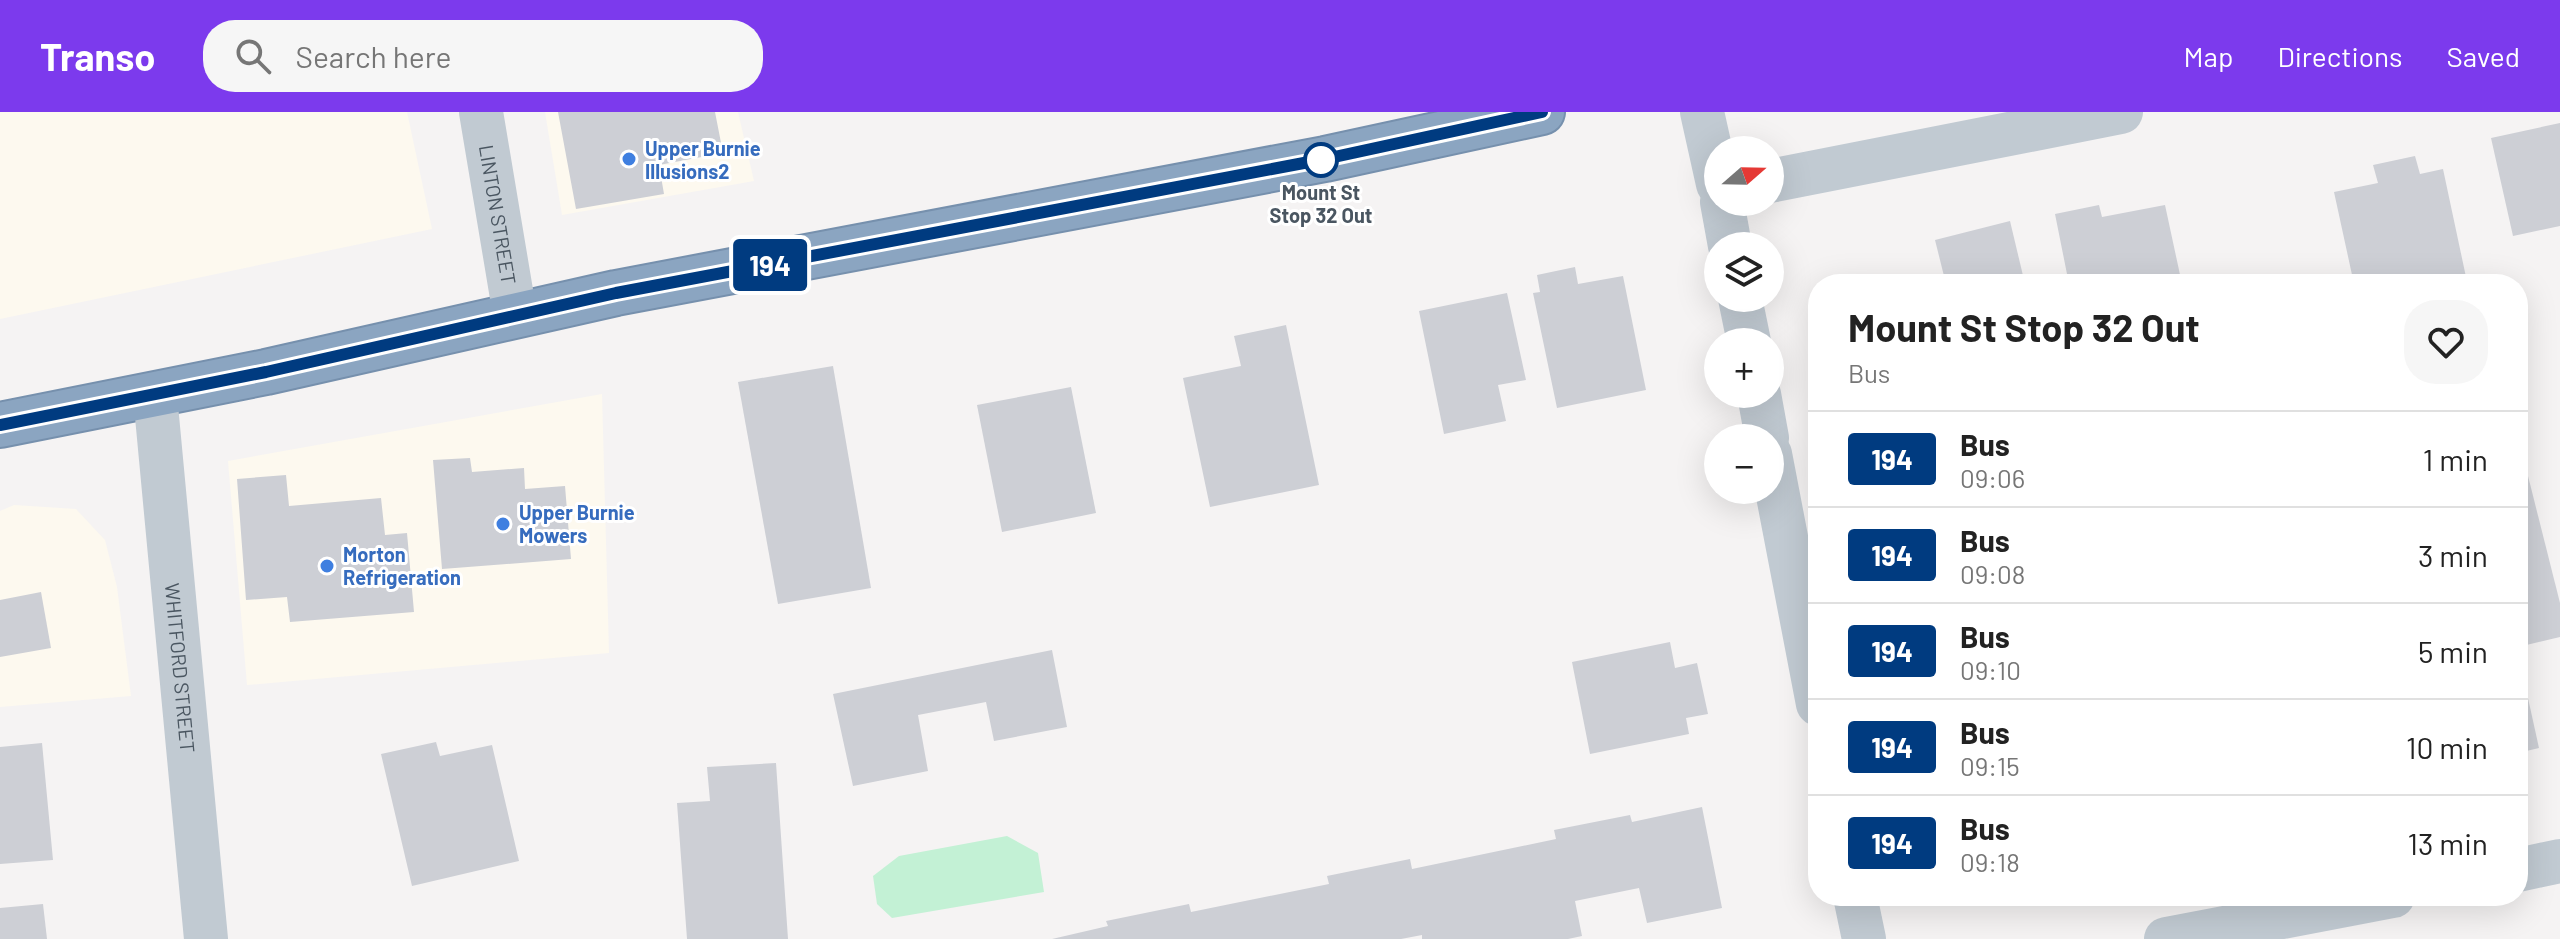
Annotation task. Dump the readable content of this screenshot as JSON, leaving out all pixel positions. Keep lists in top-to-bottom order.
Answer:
{
  "streets": {
    "street": ["LINTON STREET", "WHITFORD STREET"]
  },
  "places": [
    "Upper Burnie Illusions2",
    "Mount St Stop 32 Out",
    "Upper Burnie Mowers",
    "Morton Refrigeration"
  ],
  "lines": ["bus line 194"],
  "north": "right",
  "page": {
    "header": "Transo",
    "search": "Search here",
    "nav": ["Map", "Directions", "Saved"],
    "on_map": "194",
    "map_buttons": ["+", "−"],
    "heading": ["Mount St Stop 32 Out", "Bus"],
    "list": [
      {
        "mark": "194",
        "name": "Bus",
        "note": "09:06",
        "value": "1 min"
      },
      {
        "mark": "194",
        "name": "Bus",
        "note": "09:08",
        "value": "3 min"
      },
      {
        "mark": "194",
        "name": "Bus",
        "note": "09:10",
        "value": "5 min"
      },
      {
        "mark": "194",
        "name": "Bus",
        "note": "09:15",
        "value": "10 min"
      },
      {
        "mark": "194",
        "name": "Bus",
        "note": "09:18",
        "value": "13 min"
      }
    ]
  }
}
